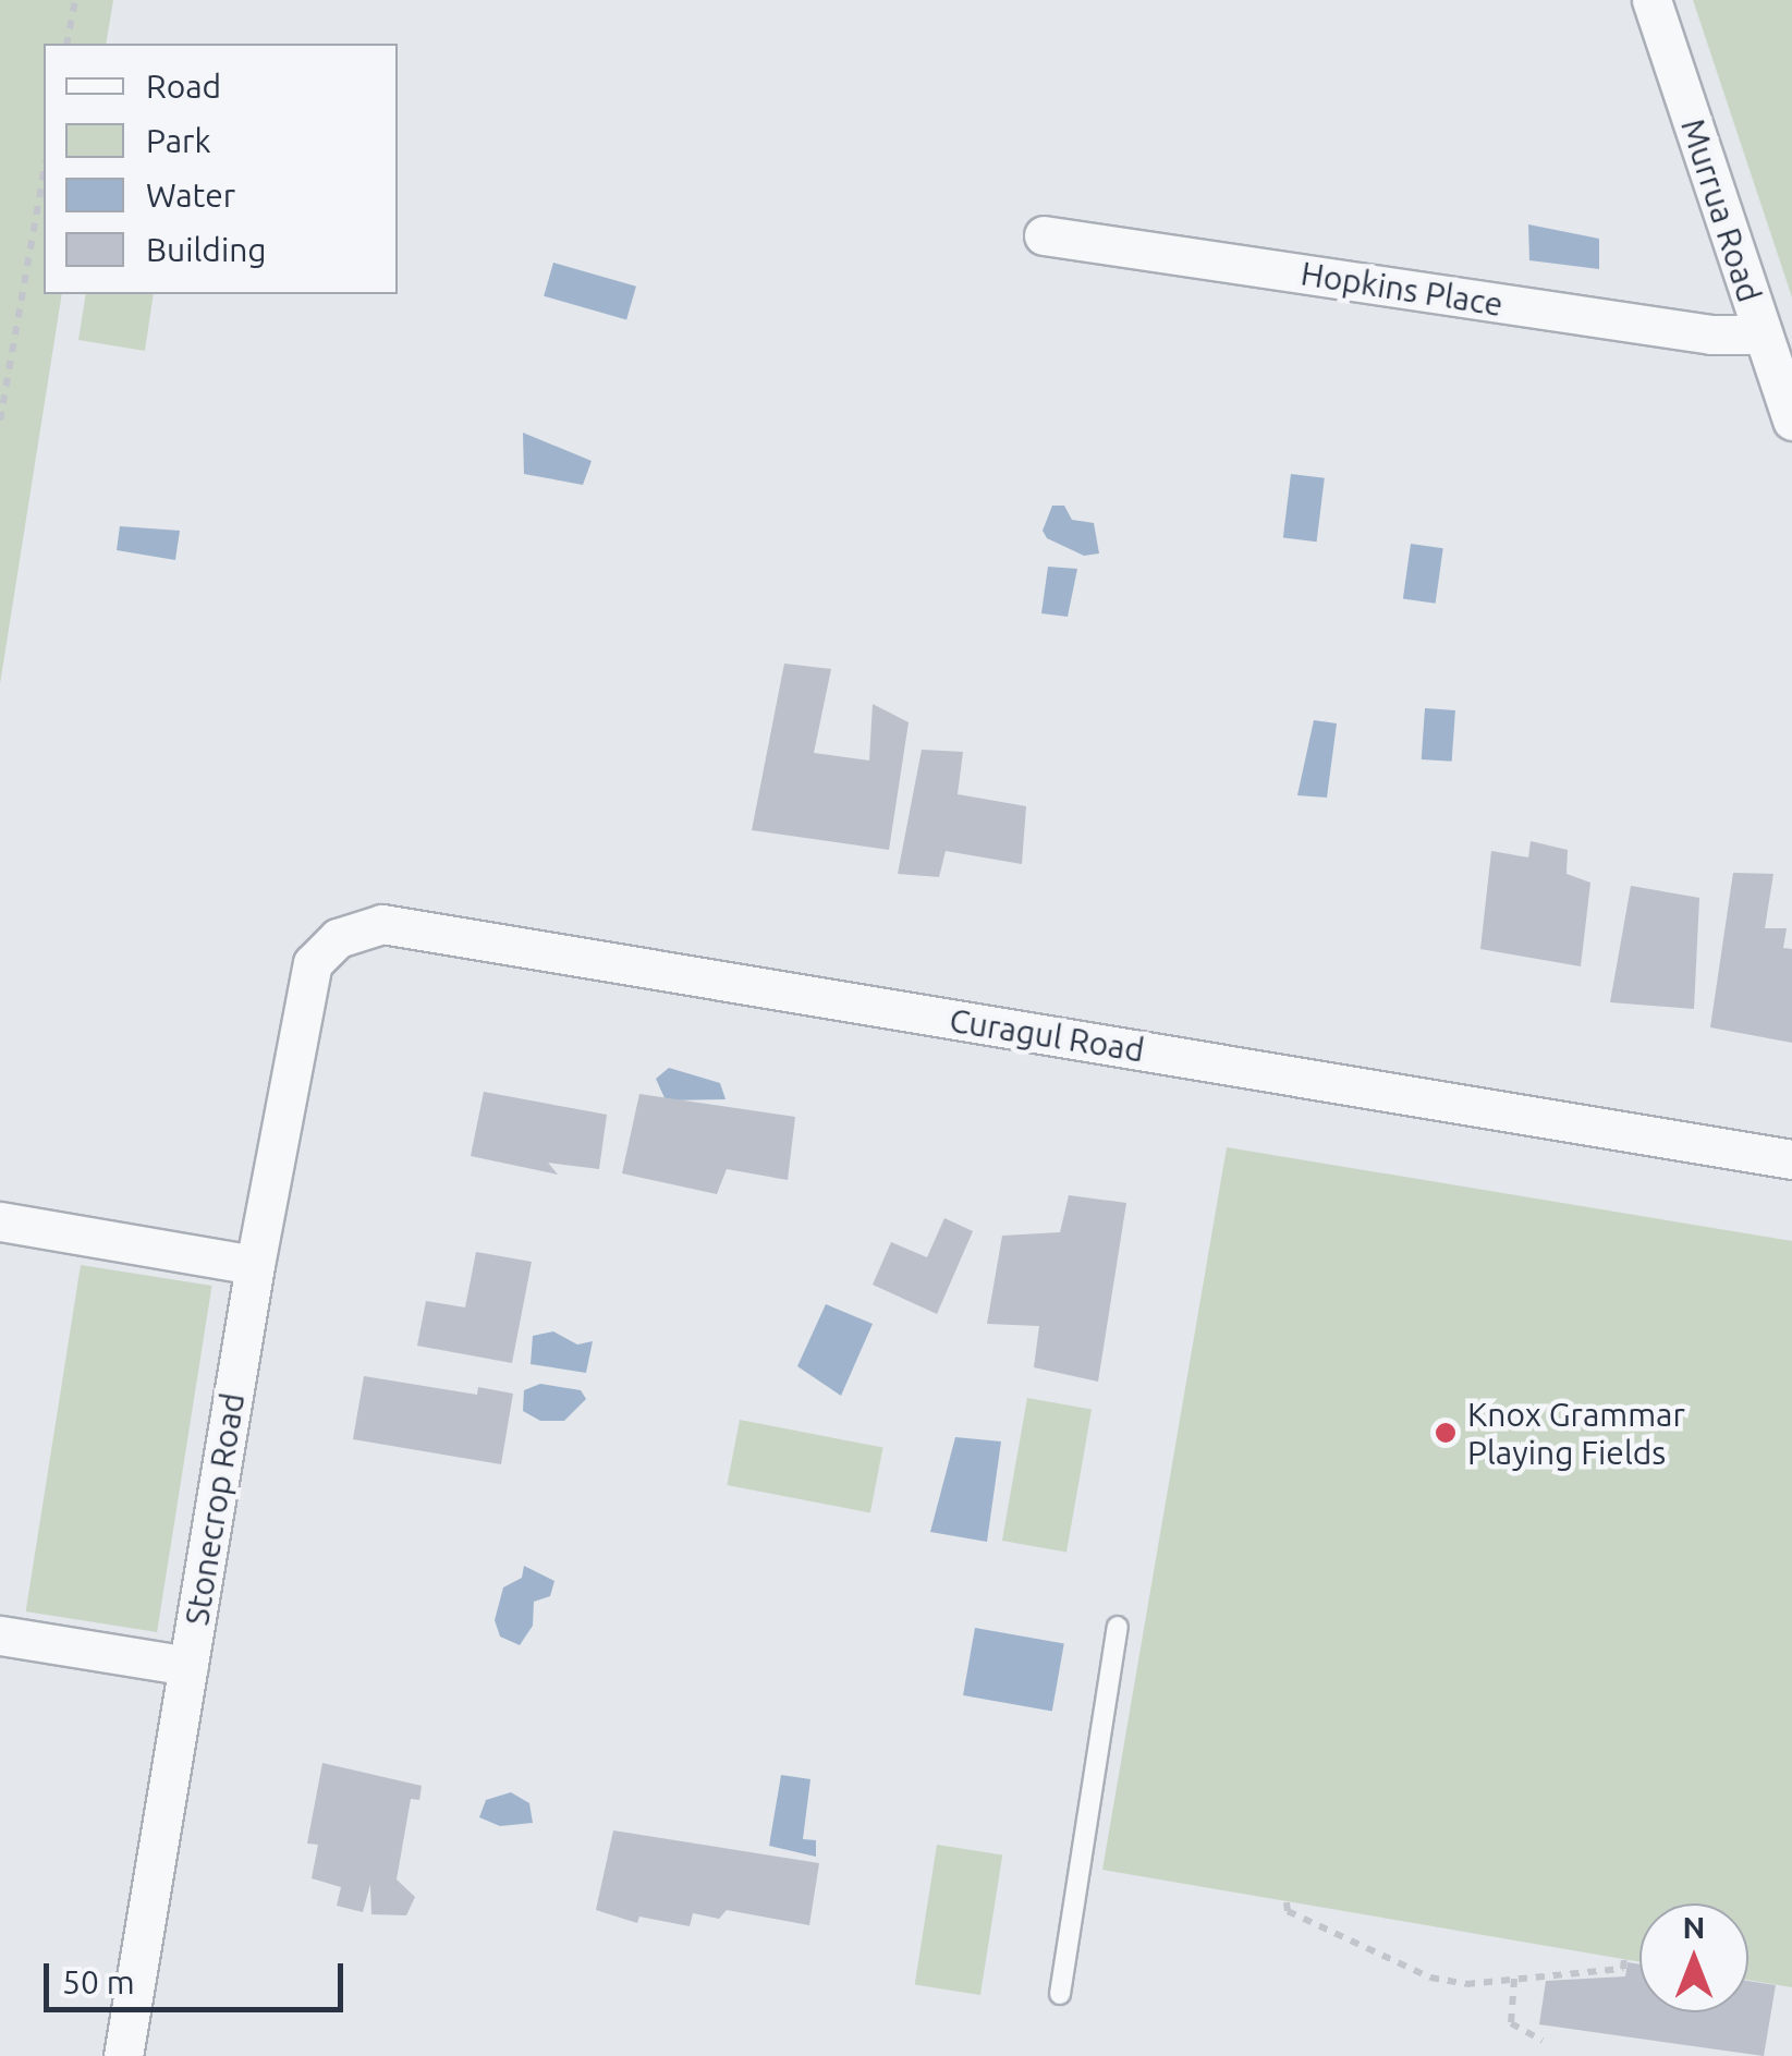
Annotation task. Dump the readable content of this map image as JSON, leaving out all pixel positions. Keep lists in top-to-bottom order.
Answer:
{
  "streets": {
    "street": [
      "Murrua Road",
      "Hopkins Place",
      "Curagul Road",
      "Stonecrop Road"
    ]
  },
  "crossings": [
    ["Murrua Road", "Hopkins Place"],
    ["Curagul Road", "Stonecrop Road"]
  ],
  "places": ["Knox Grammar Playing Fields"],
  "legend": [
    "Road",
    "Park",
    "Water",
    "Building"
  ],
  "scale_bar": "50 m",
  "north": "top"
}
